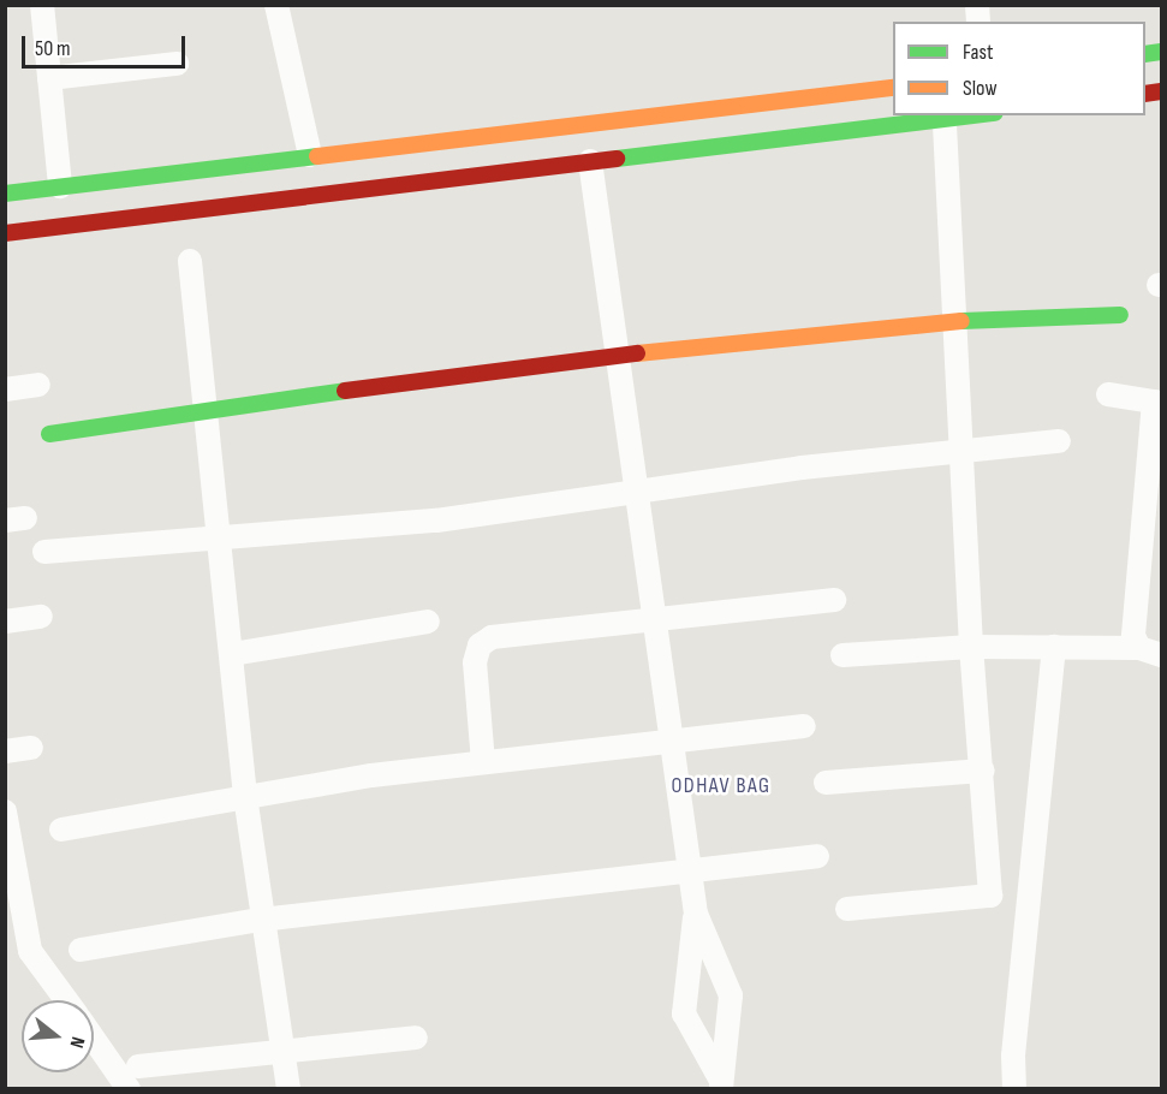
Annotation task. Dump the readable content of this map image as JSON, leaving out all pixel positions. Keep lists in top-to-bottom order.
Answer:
{
  "districts": ["ODHAV BAG"],
  "legend": ["Fast", "Slow"],
  "scale_bar": "50 m",
  "north": "right"
}
